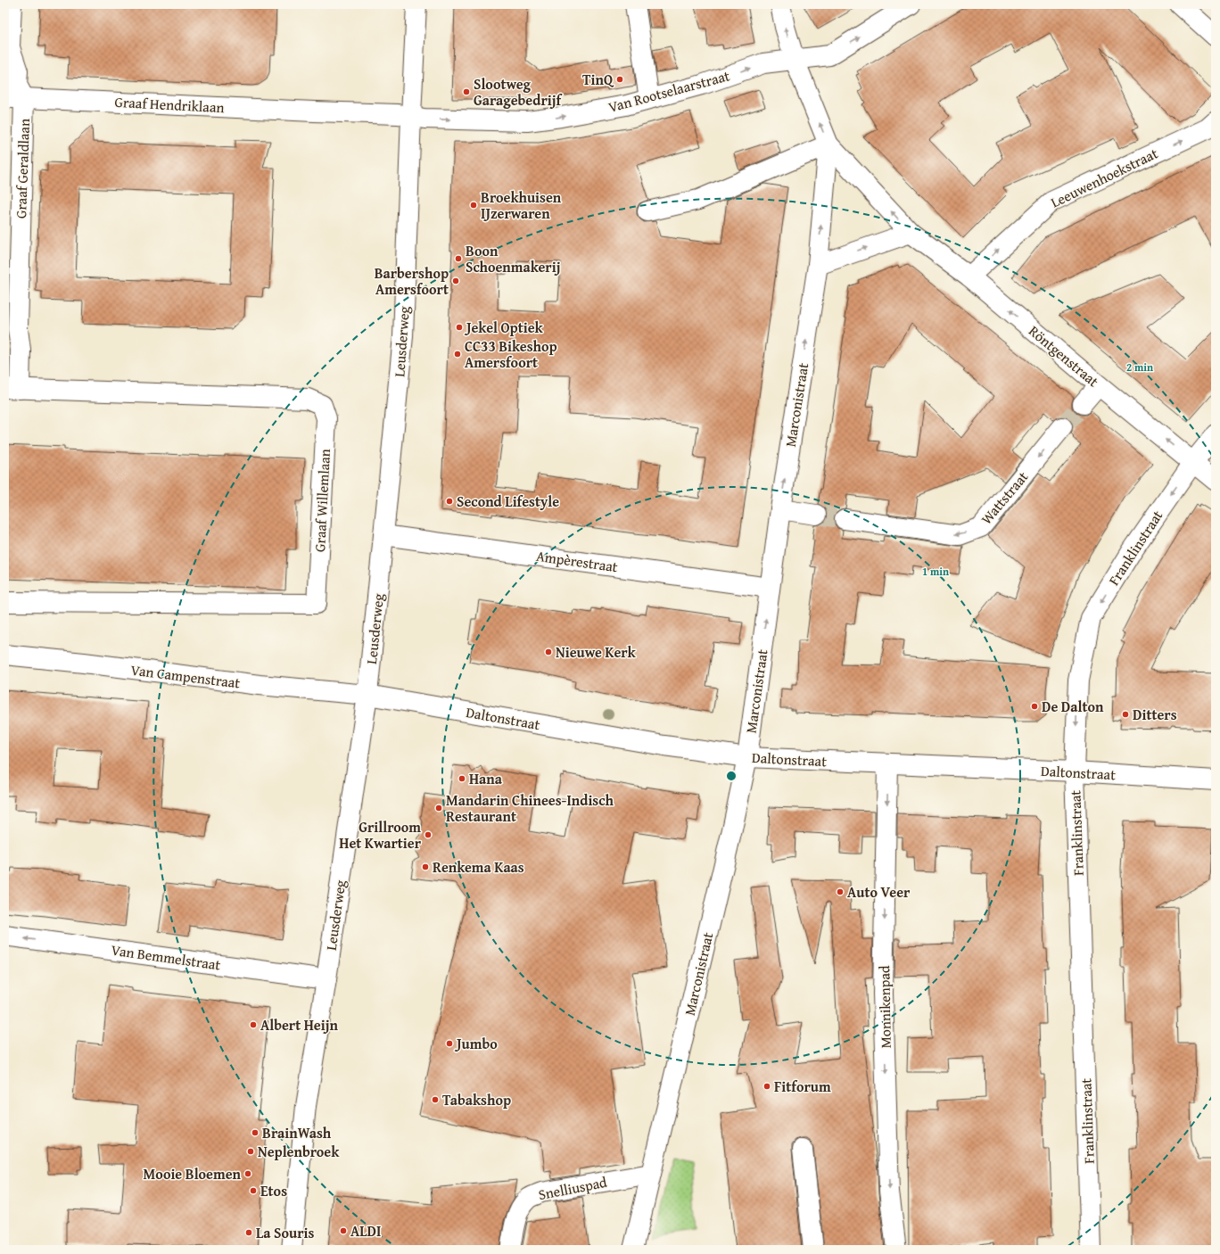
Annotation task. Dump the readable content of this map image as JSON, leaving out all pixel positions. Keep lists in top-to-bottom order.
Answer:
{
  "streets": {
    "street": [
      "Van Rootselaarstraat",
      "Graaf Hendriklaan",
      "Graaf Geraldlaan",
      "Leeuwenhoekstraat",
      "Leusderweg",
      "Röntgenstraat",
      "Marconistraat",
      "Wattstraat",
      "Graaf Willemlaan",
      "Franklinstraat",
      "Ampèrestraat",
      "Van Campenstraat",
      "Daltonstraat",
      "Van Bemmelstraat",
      "Monnikenpad",
      "Snelliuspad"
    ]
  },
  "crossings": [
    ["Van Rootselaarstraat", "Graaf Hendriklaan"],
    ["Van Rootselaarstraat", "Leusderweg"],
    ["Van Rootselaarstraat", "Röntgenstraat"],
    ["Graaf Hendriklaan", "Graaf Geraldlaan"],
    ["Graaf Hendriklaan", "Leusderweg"],
    ["Graaf Geraldlaan", "Graaf Willemlaan"],
    ["Leeuwenhoekstraat", "Röntgenstraat"],
    ["Leusderweg", "Ampèrestraat"],
    ["Leusderweg", "Van Campenstraat"],
    ["Leusderweg", "Daltonstraat"],
    ["Leusderweg", "Van Bemmelstraat"],
    ["Röntgenstraat", "Marconistraat"],
    ["Röntgenstraat", "Franklinstraat"],
    ["Marconistraat", "Ampèrestraat"],
    ["Marconistraat", "Daltonstraat"],
    ["Marconistraat", "Snelliuspad"],
    ["Franklinstraat", "Daltonstraat"],
    ["Van Campenstraat", "Daltonstraat"],
    ["Daltonstraat", "Monnikenpad"]
  ],
  "one_way": [
    "Leeuwenhoekstraat",
    "Röntgenstraat",
    "Marconistraat",
    "Wattstraat",
    "Franklinstraat",
    "Van Bemmelstraat",
    "Monnikenpad"
  ],
  "places": [
    "TinQ",
    "Slootweg Garagebedrijf",
    "Broekhuisen IJzerwaren",
    "Boon Schoenmakerij",
    "Barbershop Amersfoort",
    "Jekel Optiek",
    "CC33 Bikeshop Amersfoort",
    "Second Lifestyle",
    "Nieuwe Kerk",
    "De Dalton",
    "Ditters",
    "Hana",
    "Mandarin Chinees-Indisch Restaurant",
    "Grillroom Het Kwartier",
    "Renkema Kaas",
    "Auto Veer",
    "Albert Heijn",
    "Jumbo",
    "Fitforum",
    "Tabakshop",
    "BrainWash",
    "Neplenbroek",
    "Mooie Bloemen",
    "Etos",
    "ALDI",
    "La Souris"
  ],
  "rings": ["2 min", "1 min"]
}
